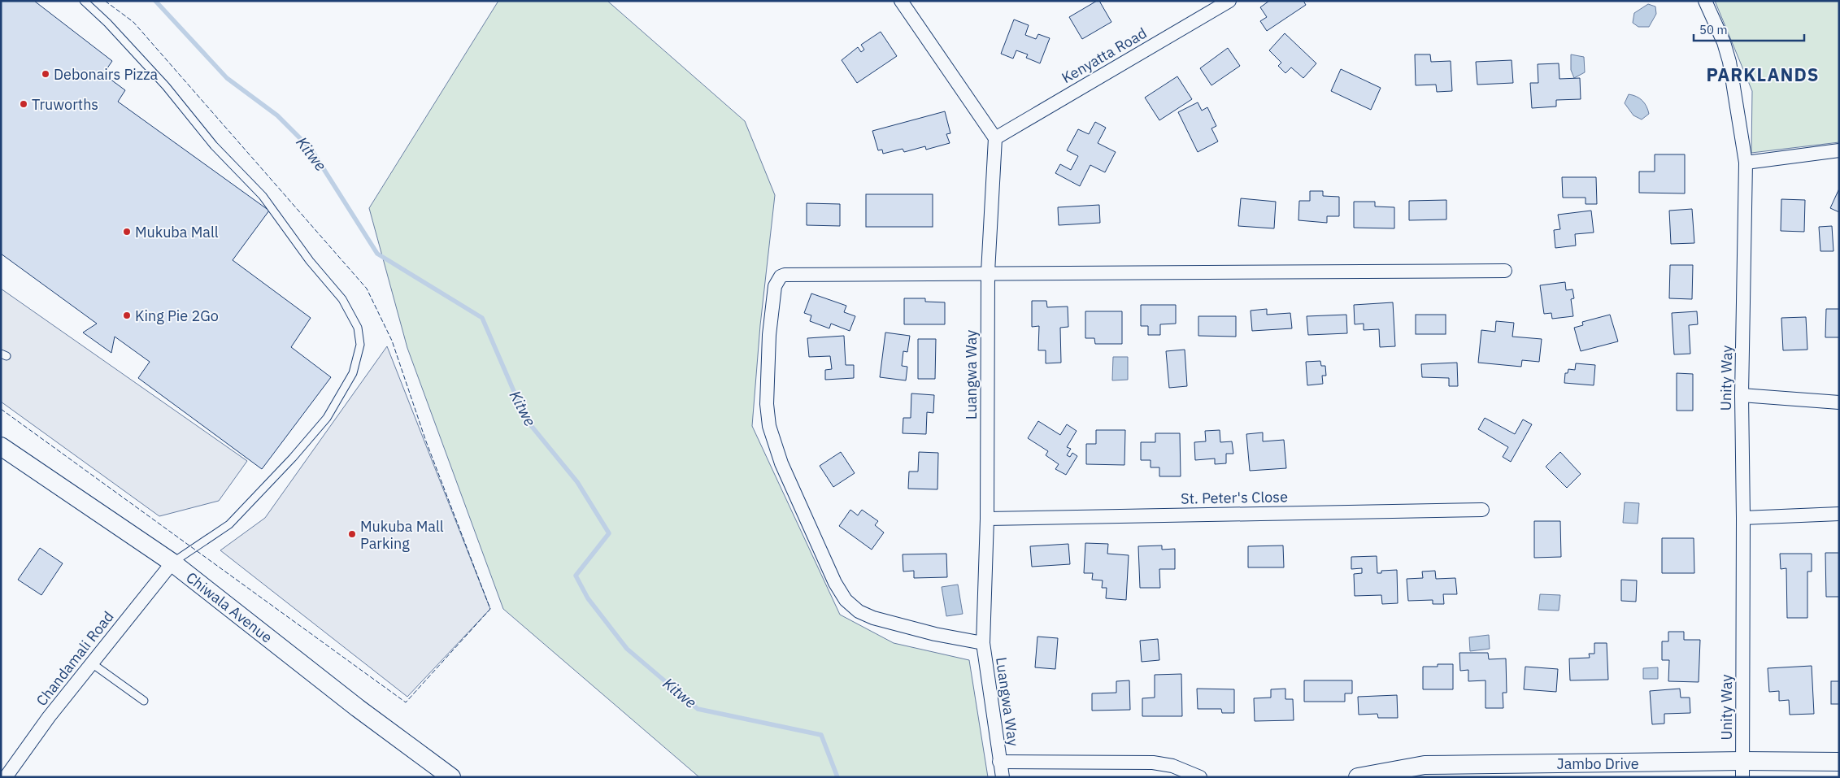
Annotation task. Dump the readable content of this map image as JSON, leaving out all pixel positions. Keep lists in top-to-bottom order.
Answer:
{
  "streets": {
    "main road": ["Chiwala Avenue", "Jambo Drive"],
    "street": [
      "Kenyatta Road",
      "Luangwa Way",
      "Unity Way",
      "St. Peter's Close",
      "Chandamali Road"
    ]
  },
  "crossings": [
    ["Kenyatta Road", "Luangwa Way"],
    ["Luangwa Way", "St. Peter's Close"],
    ["Unity Way", "Jambo Drive"],
    ["Chiwala Avenue", "Chandamali Road"]
  ],
  "districts": ["PARKLANDS"],
  "water": ["Kitwe"],
  "places": [
    "Debonairs Pizza",
    "Truworths",
    "Mukuba Mall",
    "King Pie 2Go",
    "Mukuba Mall Parking"
  ],
  "scale_bar": "50 m"
}
